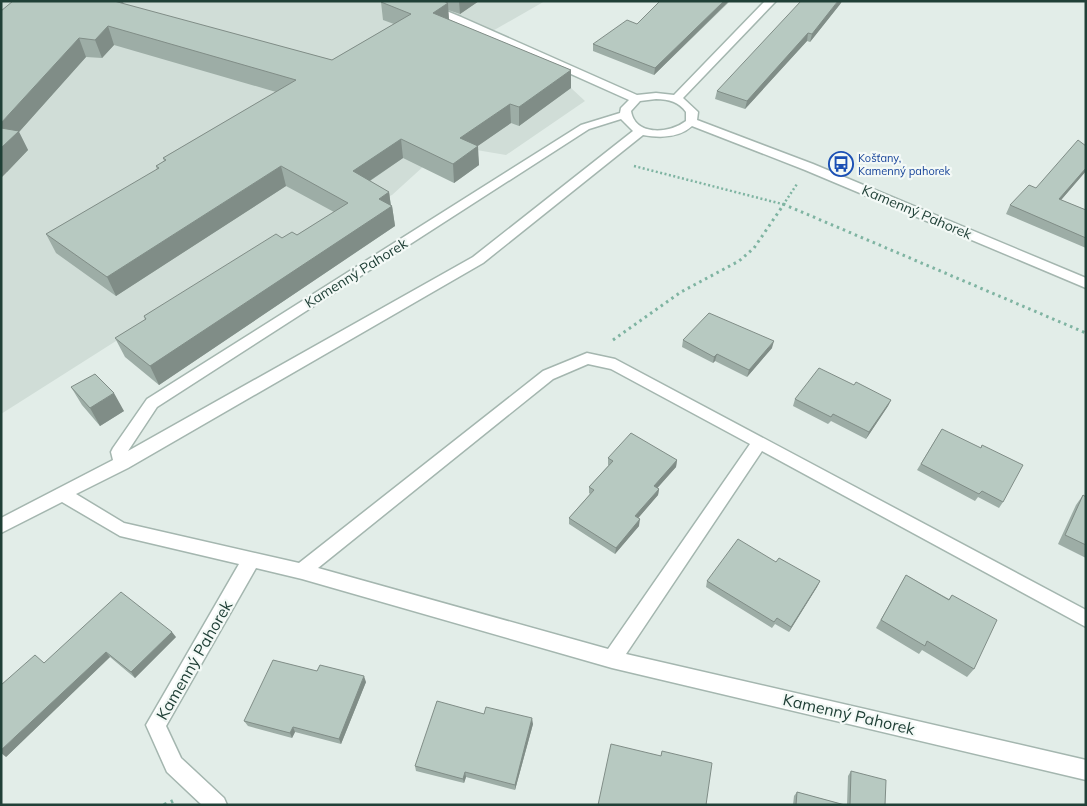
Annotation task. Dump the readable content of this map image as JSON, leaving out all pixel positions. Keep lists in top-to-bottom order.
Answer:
{
  "streets": {
    "street": ["Kamenný Pahorek"]
  },
  "places": {
    "bus stop": ["Košťany, Kamenný pahorek"]
  }
}
